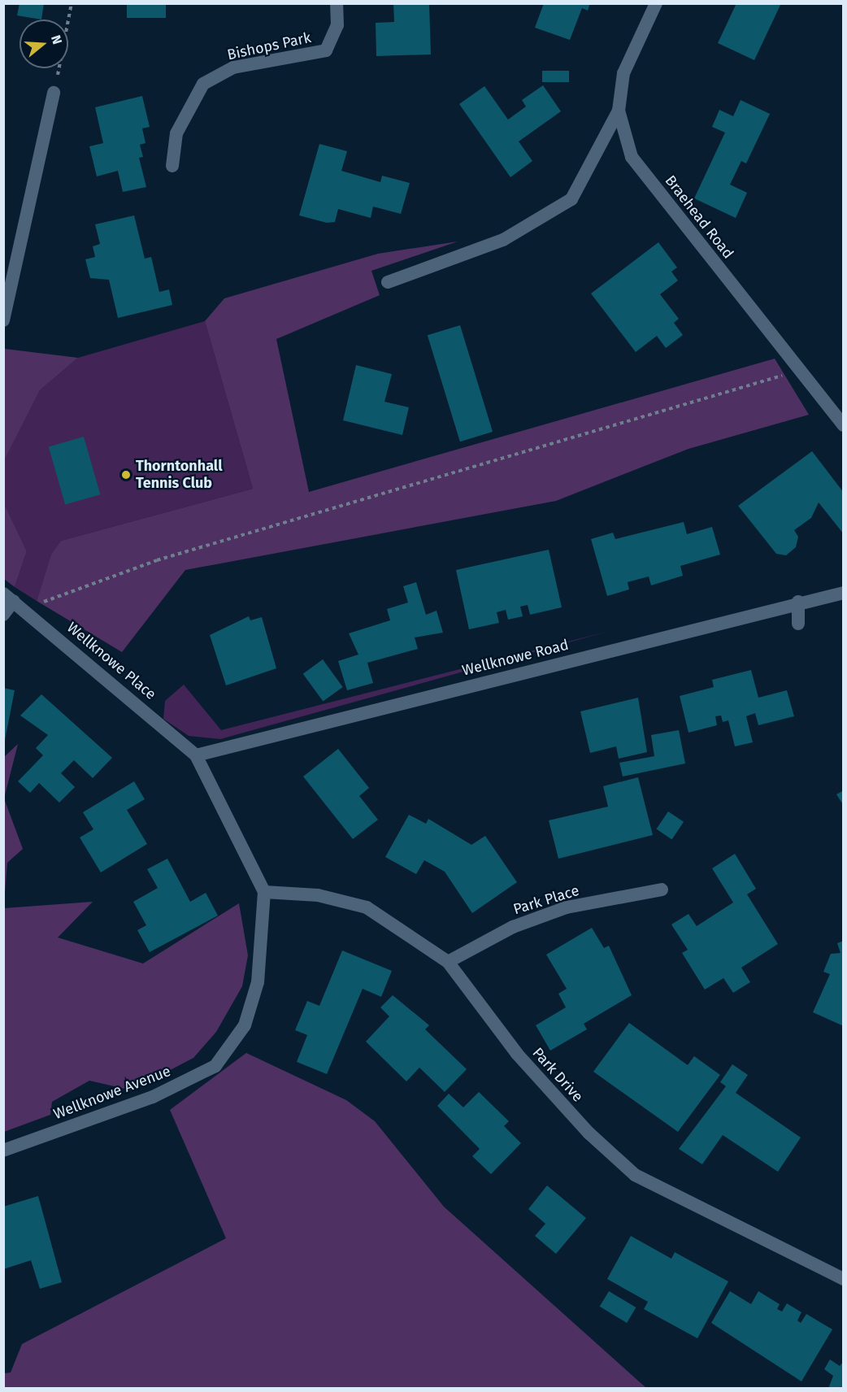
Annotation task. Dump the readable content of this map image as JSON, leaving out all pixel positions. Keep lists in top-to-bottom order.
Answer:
{
  "streets": {
    "street": [
      "Bishops Park",
      "Braehead Road",
      "Wellknowe Road",
      "Wellknowe Place",
      "Park Place",
      "Park Drive",
      "Wellknowe Avenue"
    ]
  },
  "crossings": [
    ["Wellknowe Road", "Wellknowe Place"],
    ["Park Place", "Park Drive"],
    ["Park Drive", "Wellknowe Avenue"]
  ],
  "places": ["Thorntonhall Tennis Club"],
  "north": "right"
}
